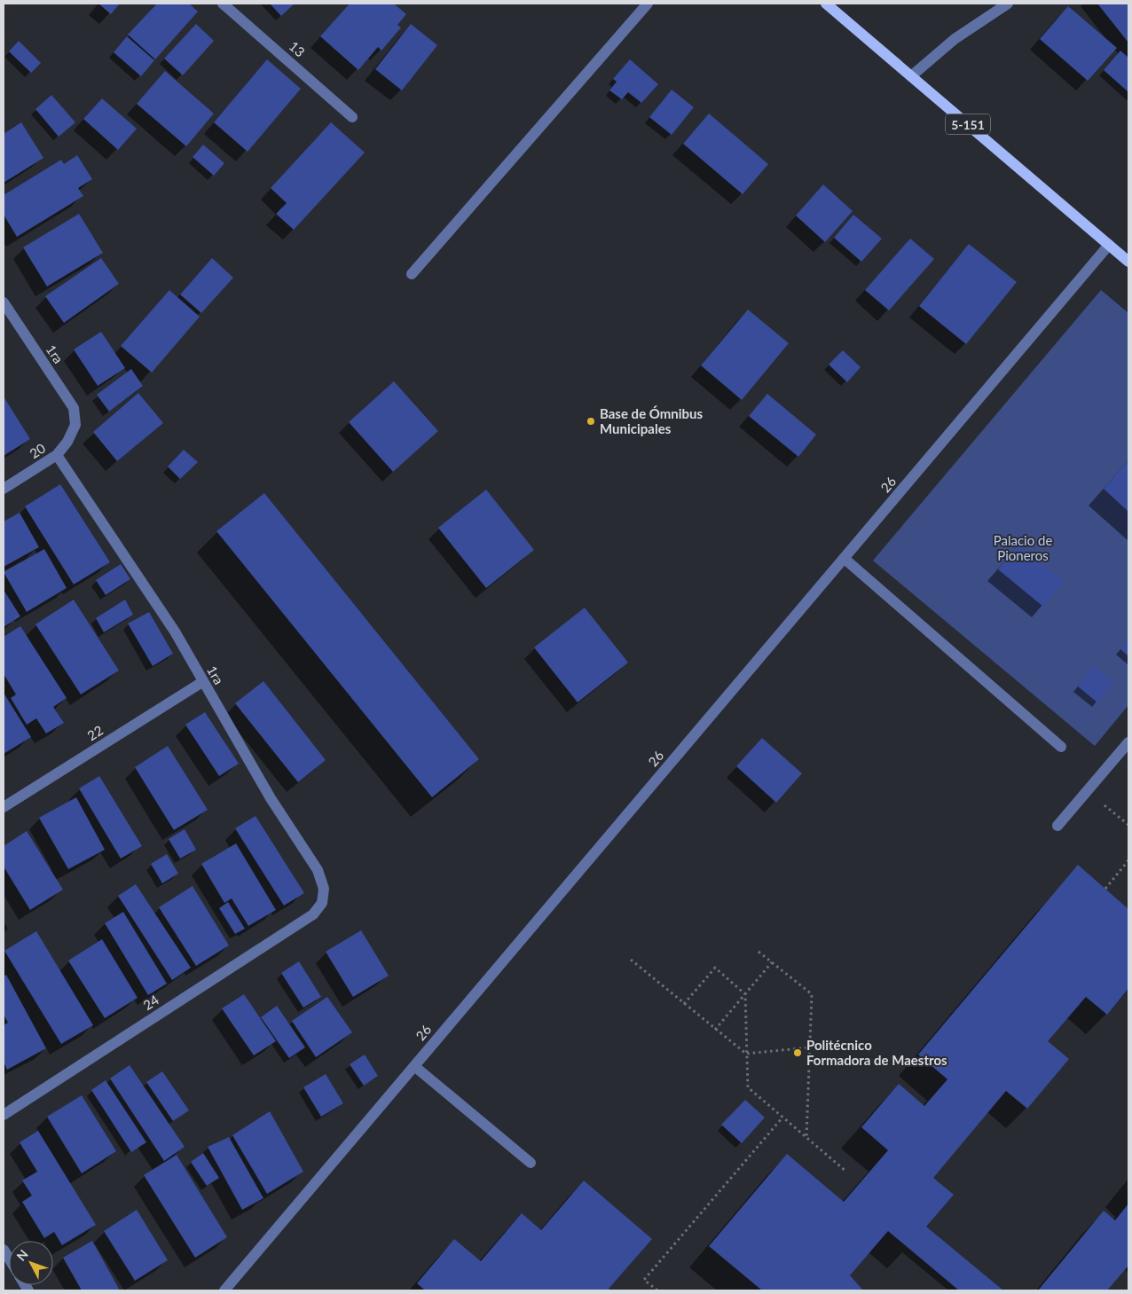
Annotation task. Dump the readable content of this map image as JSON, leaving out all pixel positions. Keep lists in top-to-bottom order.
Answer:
{
  "streets": {
    "main road": ["5-151"],
    "street": [
      "13",
      "1ra",
      "20",
      "26",
      "22",
      "24"
    ]
  },
  "crossings": [
    ["5-151", "26"],
    ["1ra", "20"],
    ["1ra", "22"],
    ["1ra", "24"]
  ],
  "parks": ["Palacio de Pioneros"],
  "places": ["Base de Ómnibus Municipales", "Politécnico Formadora de Maestros"],
  "north": "top left"
}
